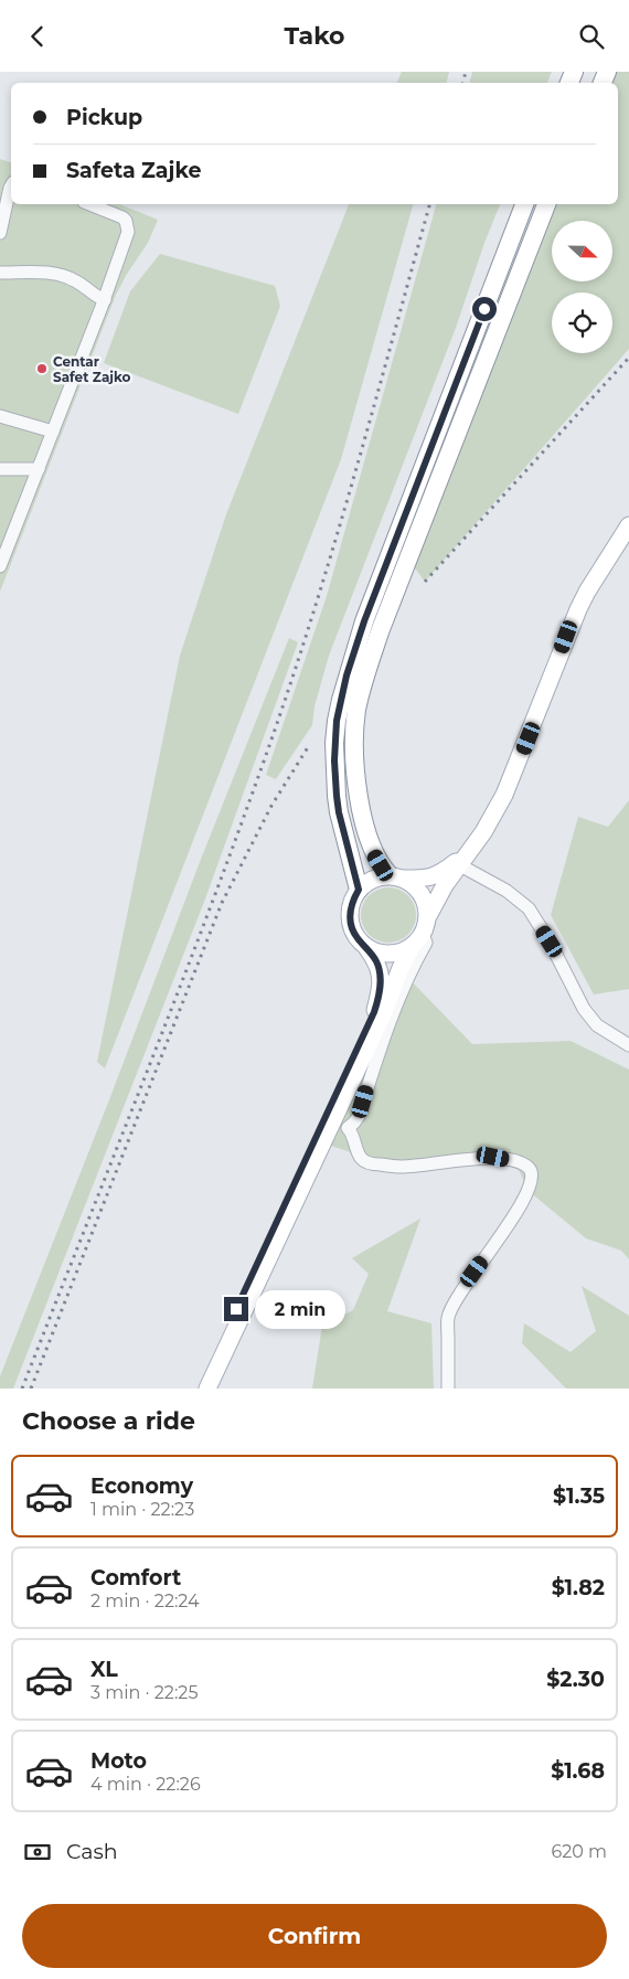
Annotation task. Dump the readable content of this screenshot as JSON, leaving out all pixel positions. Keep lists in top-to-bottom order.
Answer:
{
  "places": ["Centar Safet Zajko"],
  "north": "right",
  "page": {
    "header": "Tako",
    "banner": ["Pickup", "Safeta Zajke"],
    "bubble": "2 min",
    "heading": "Choose a ride",
    "list": [
      {
        "name": "Economy",
        "note": "1 min · 22:23",
        "value": "$1.35"
      },
      {
        "name": "Comfort",
        "note": "2 min · 22:24",
        "value": "$1.82"
      },
      {
        "name": "XL",
        "note": "3 min · 22:25",
        "value": "$2.30"
      },
      {
        "name": "Moto",
        "note": "4 min · 22:26",
        "value": "$1.68"
      }
    ],
    "pay": ["Cash", "620 m"],
    "buttons": "Confirm"
  }
}
